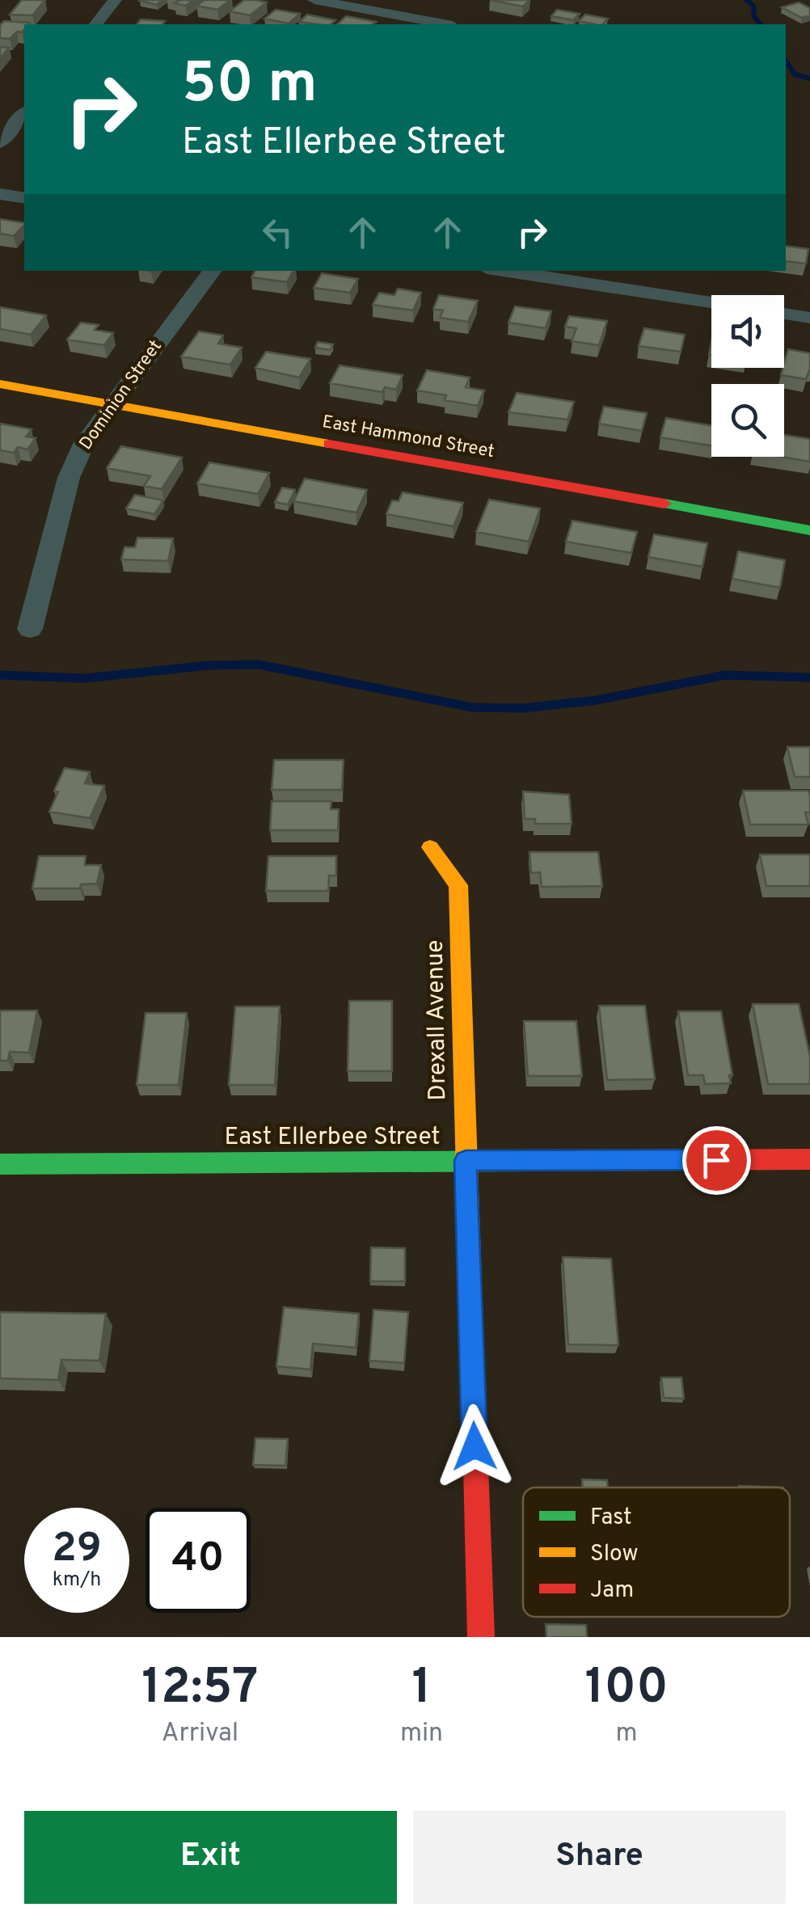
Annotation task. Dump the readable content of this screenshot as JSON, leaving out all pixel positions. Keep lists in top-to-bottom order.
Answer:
{
  "streets": {
    "street": [
      "Dominion Street",
      "East Hammond Street",
      "Drexall Avenue",
      "East Ellerbee Street"
    ]
  },
  "crossings": [
    ["Dominion Street", "East Hammond Street"],
    ["Drexall Avenue", "East Ellerbee Street"]
  ],
  "legend": ["Fast", "Slow", "Jam"],
  "page": {
    "turn": ["50 m", "East Ellerbee Street"],
    "speed": "29 km/h",
    "limit": "40",
    "eta": [
      "12:57",
      "Arrival",
      "1",
      "min",
      "100",
      "m"
    ],
    "buttons": ["Exit", "Share"]
  }
}
